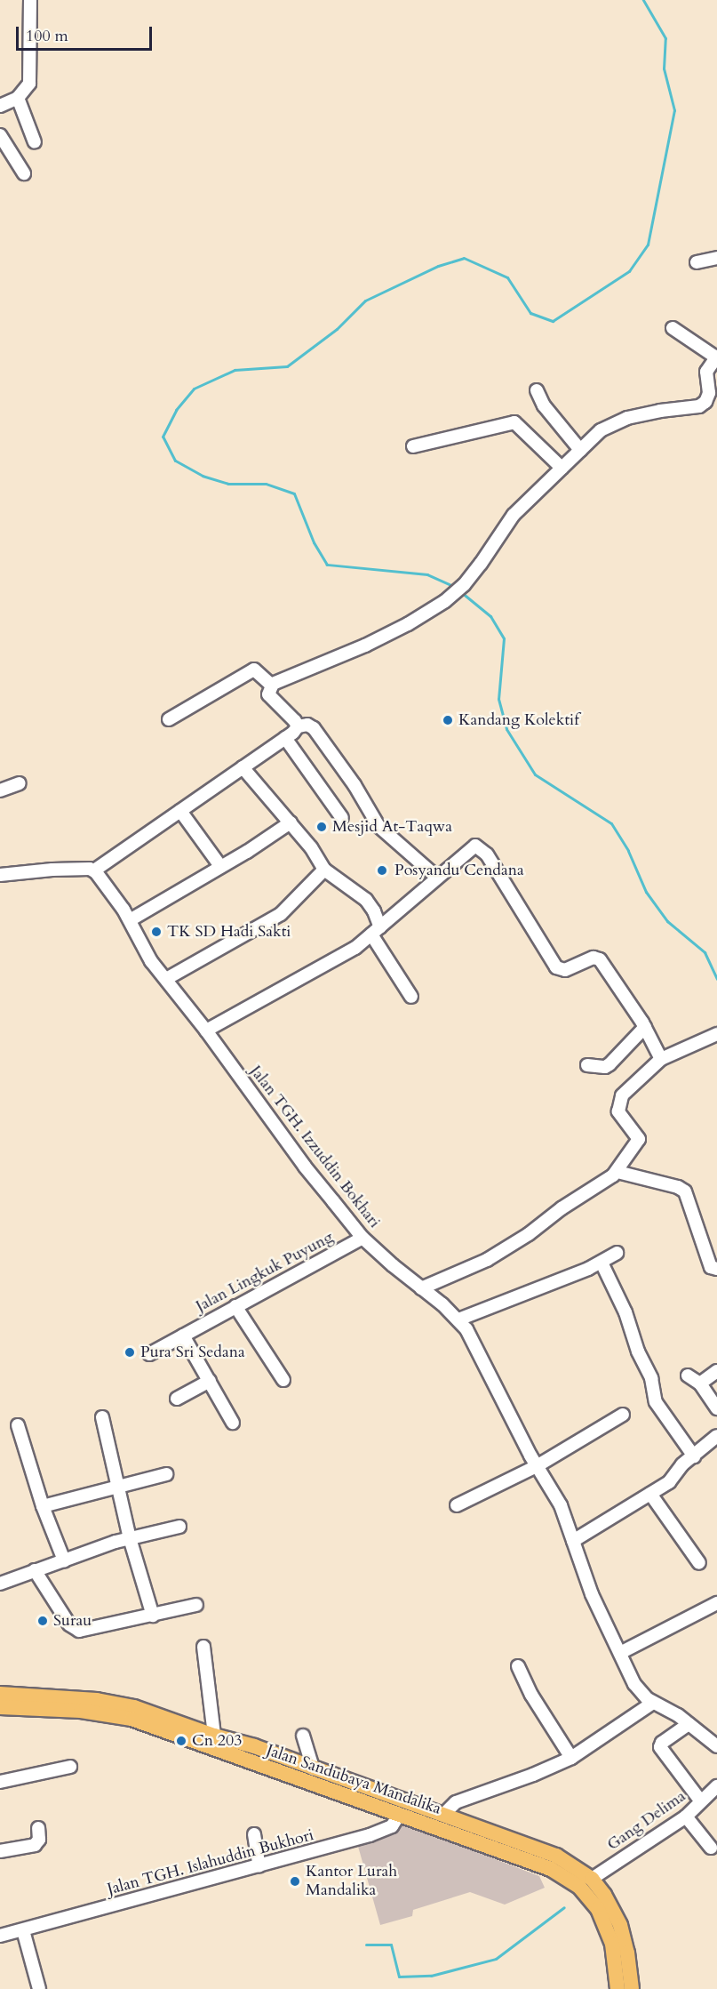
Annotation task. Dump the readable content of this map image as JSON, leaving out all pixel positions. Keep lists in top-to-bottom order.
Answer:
{
  "streets": {
    "main road": ["Jalan Sandubaya Mandalika"],
    "street": [
      "Jalan TGH. Izzuddin Bokhari",
      "Jalan Lingkuk Puyung",
      "Gang Delima",
      "Jalan TGH. Islahuddin Bukhori"
    ]
  },
  "crossings": [
    ["Jalan TGH. Izzuddin Bokhari", "Jalan Lingkuk Puyung"],
    ["Jalan Sandubaya Mandalika", "Jalan TGH. Islahuddin Bukhori"]
  ],
  "places": [
    "Kandang Kolektif",
    "Mesjid At-Taqwa",
    "Posyandu Cendana",
    "TK SD Hadi Sakti",
    "Pura Sri Sedana",
    "Surau",
    "Cn 203",
    "Kantor Lurah Mandalika"
  ],
  "scale_bar": "100 m"
}
